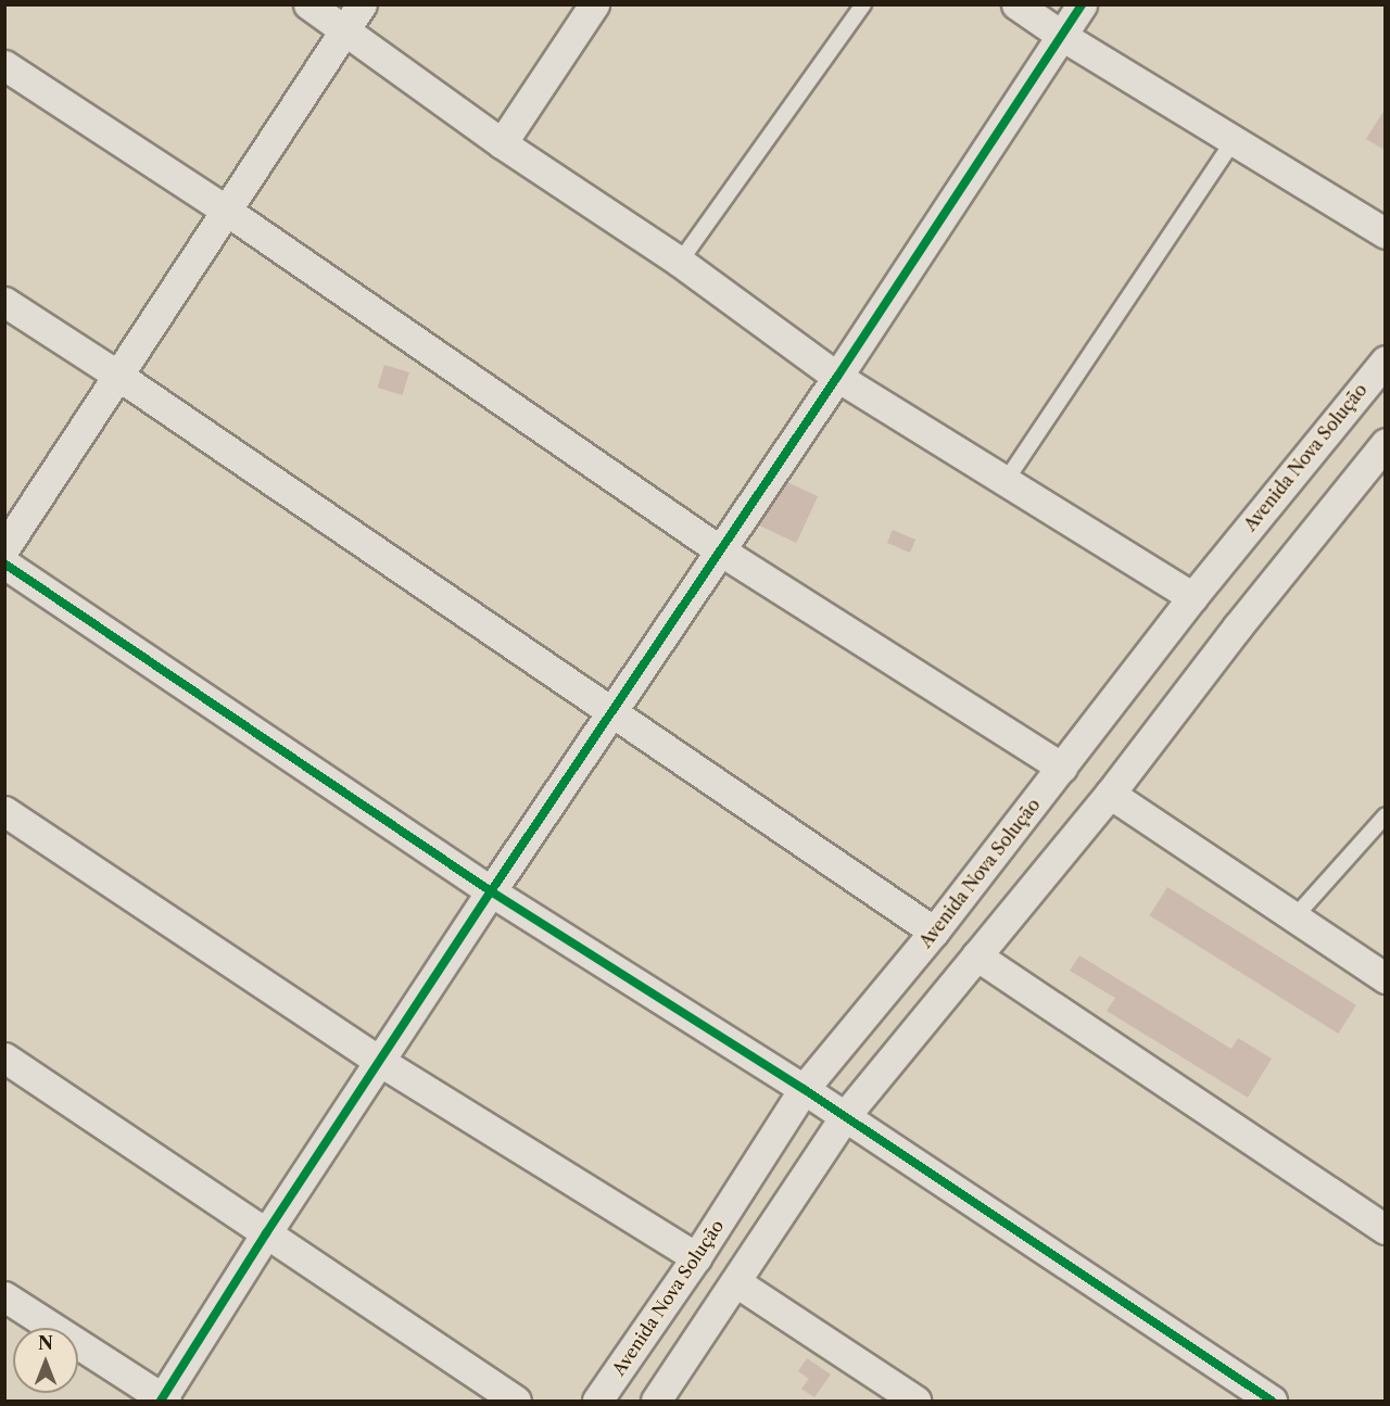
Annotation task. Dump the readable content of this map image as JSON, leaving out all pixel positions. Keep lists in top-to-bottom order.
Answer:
{
  "streets": {
    "street": ["Avenida Nova Solução"]
  },
  "north": "top"
}
